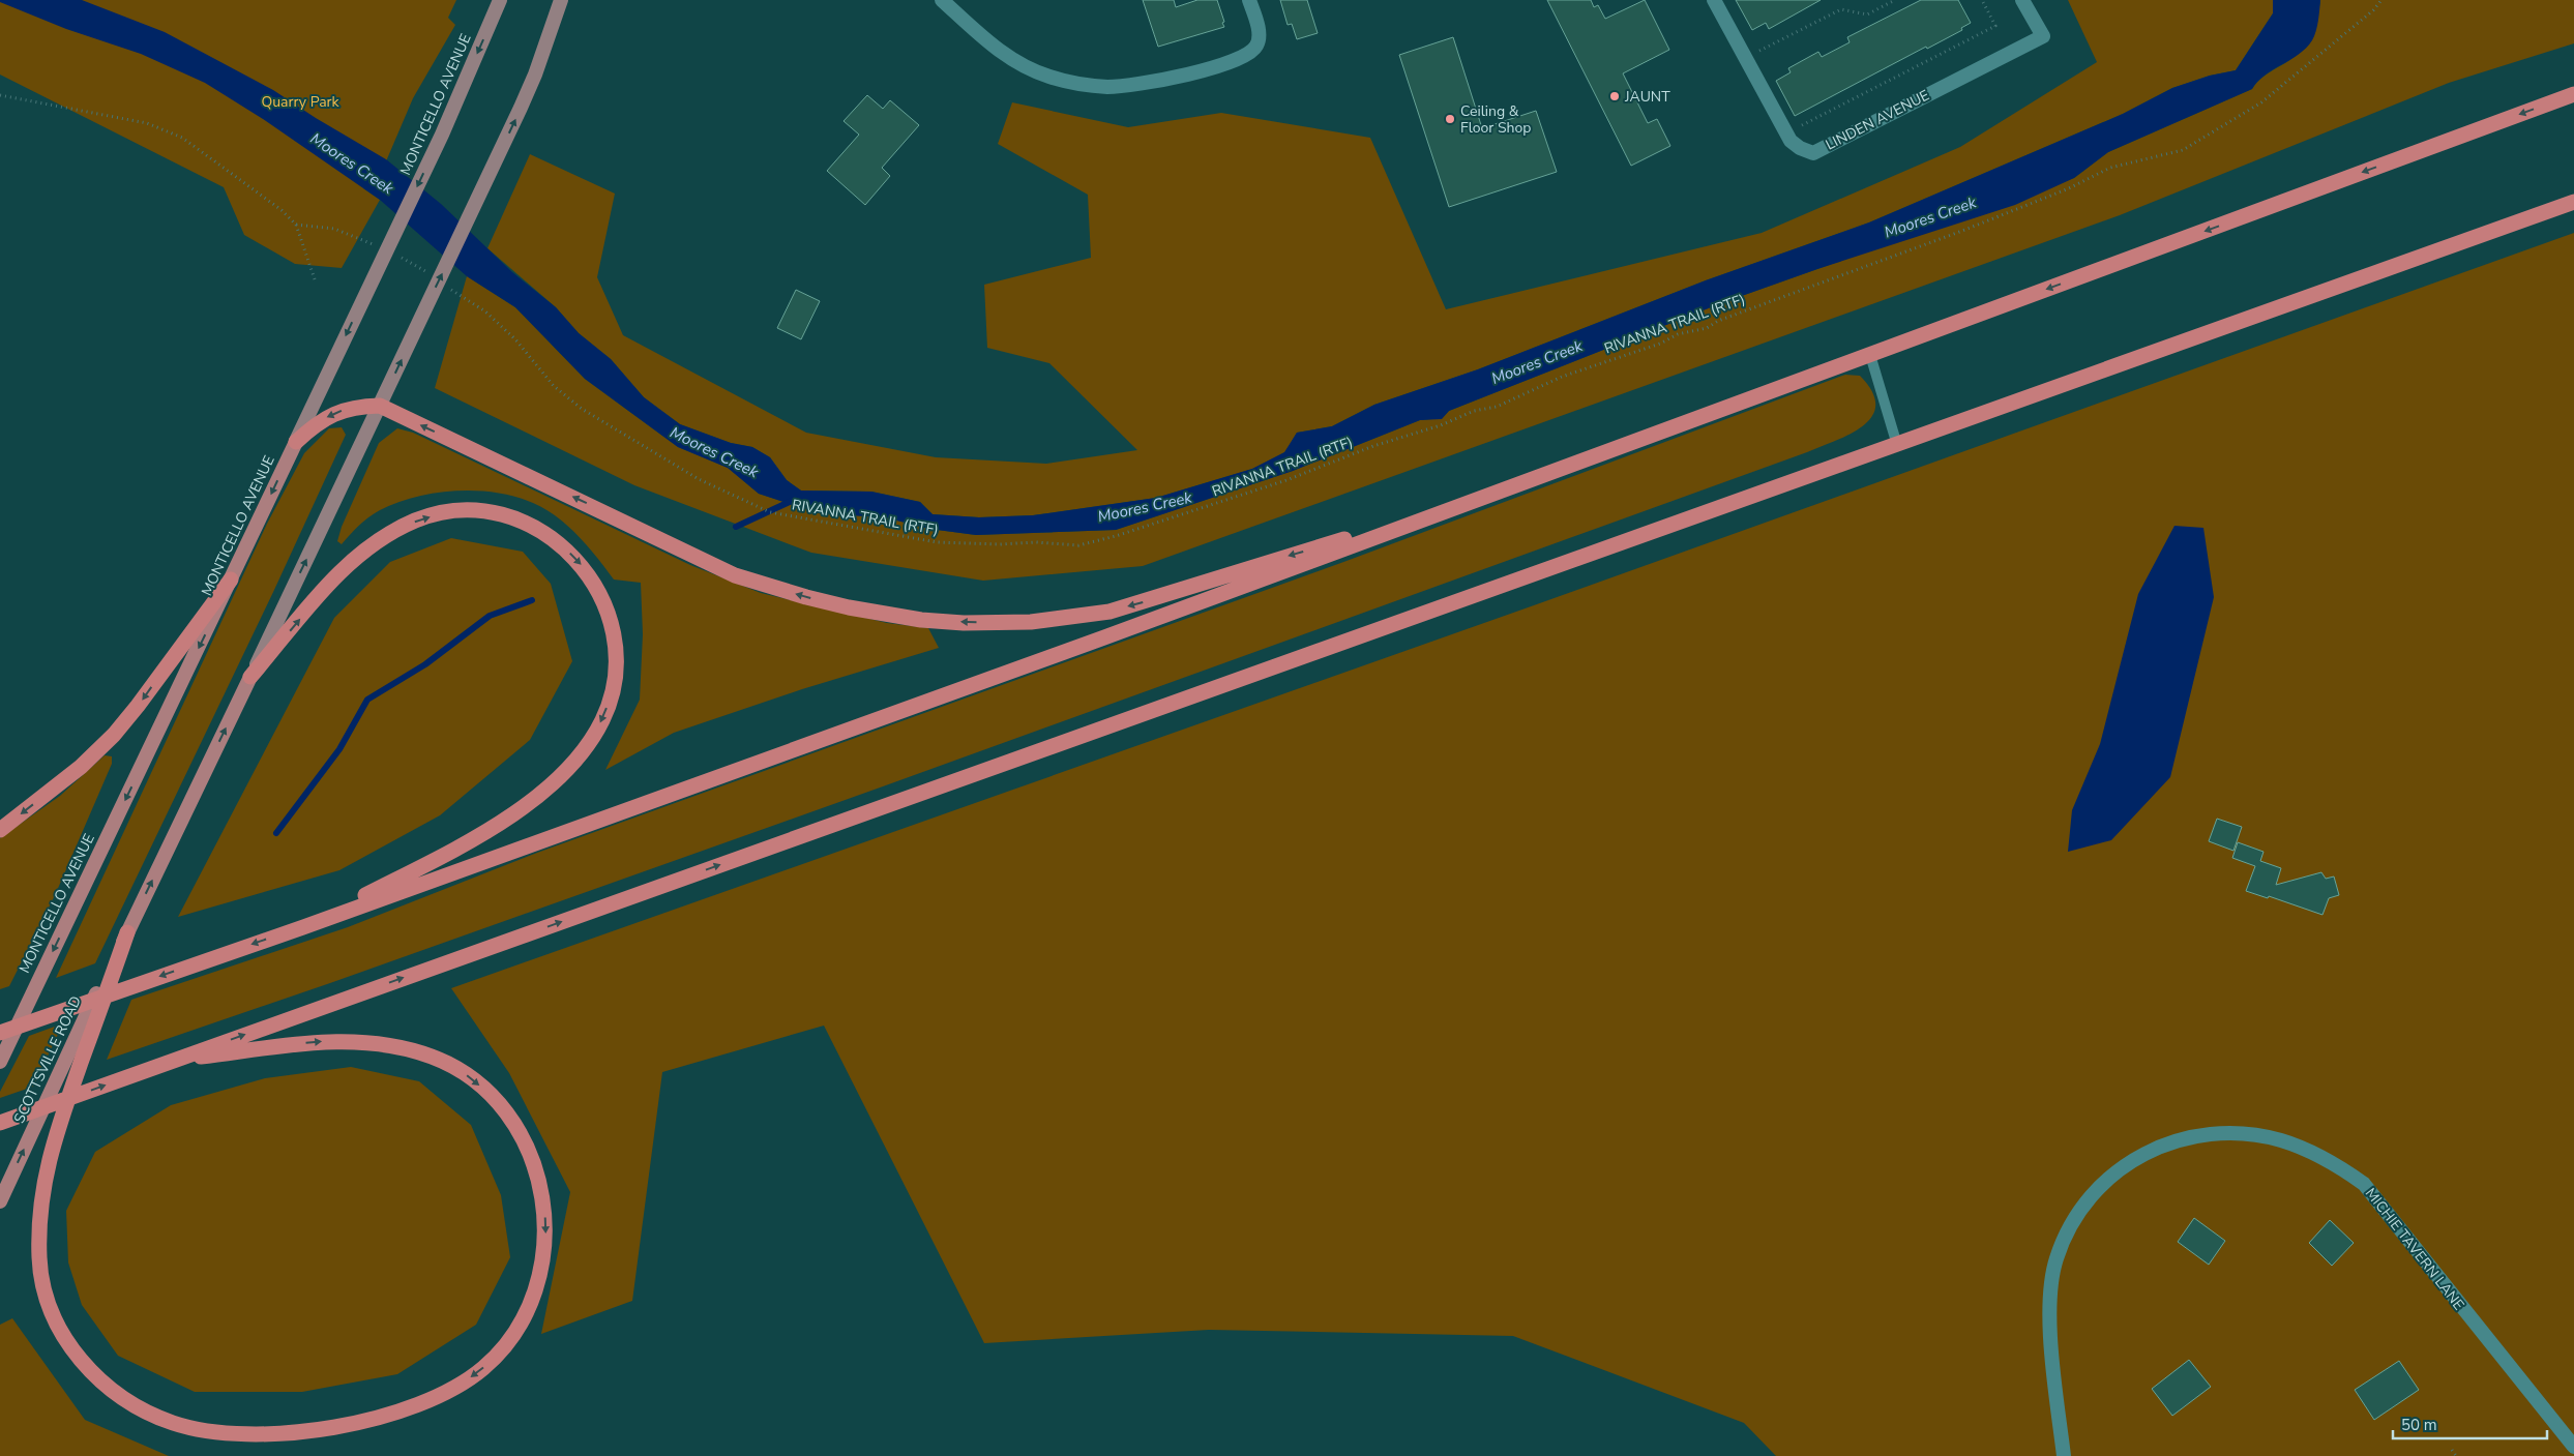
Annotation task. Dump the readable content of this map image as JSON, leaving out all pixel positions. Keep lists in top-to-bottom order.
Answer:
{
  "streets": {
    "highway": ["MONTICELLO AVENUE", "SCOTTSVILLE ROAD"],
    "street": ["LINDEN AVENUE", "MICHIE TAVERN LANE"],
    "path": ["RIVANNA TRAIL (RTF)"]
  },
  "water": ["Moores Creek"],
  "parks": ["Quarry Park"],
  "places": ["JAUNT", "Ceiling & Floor Shop"],
  "scale_bar": "50 m"
}
